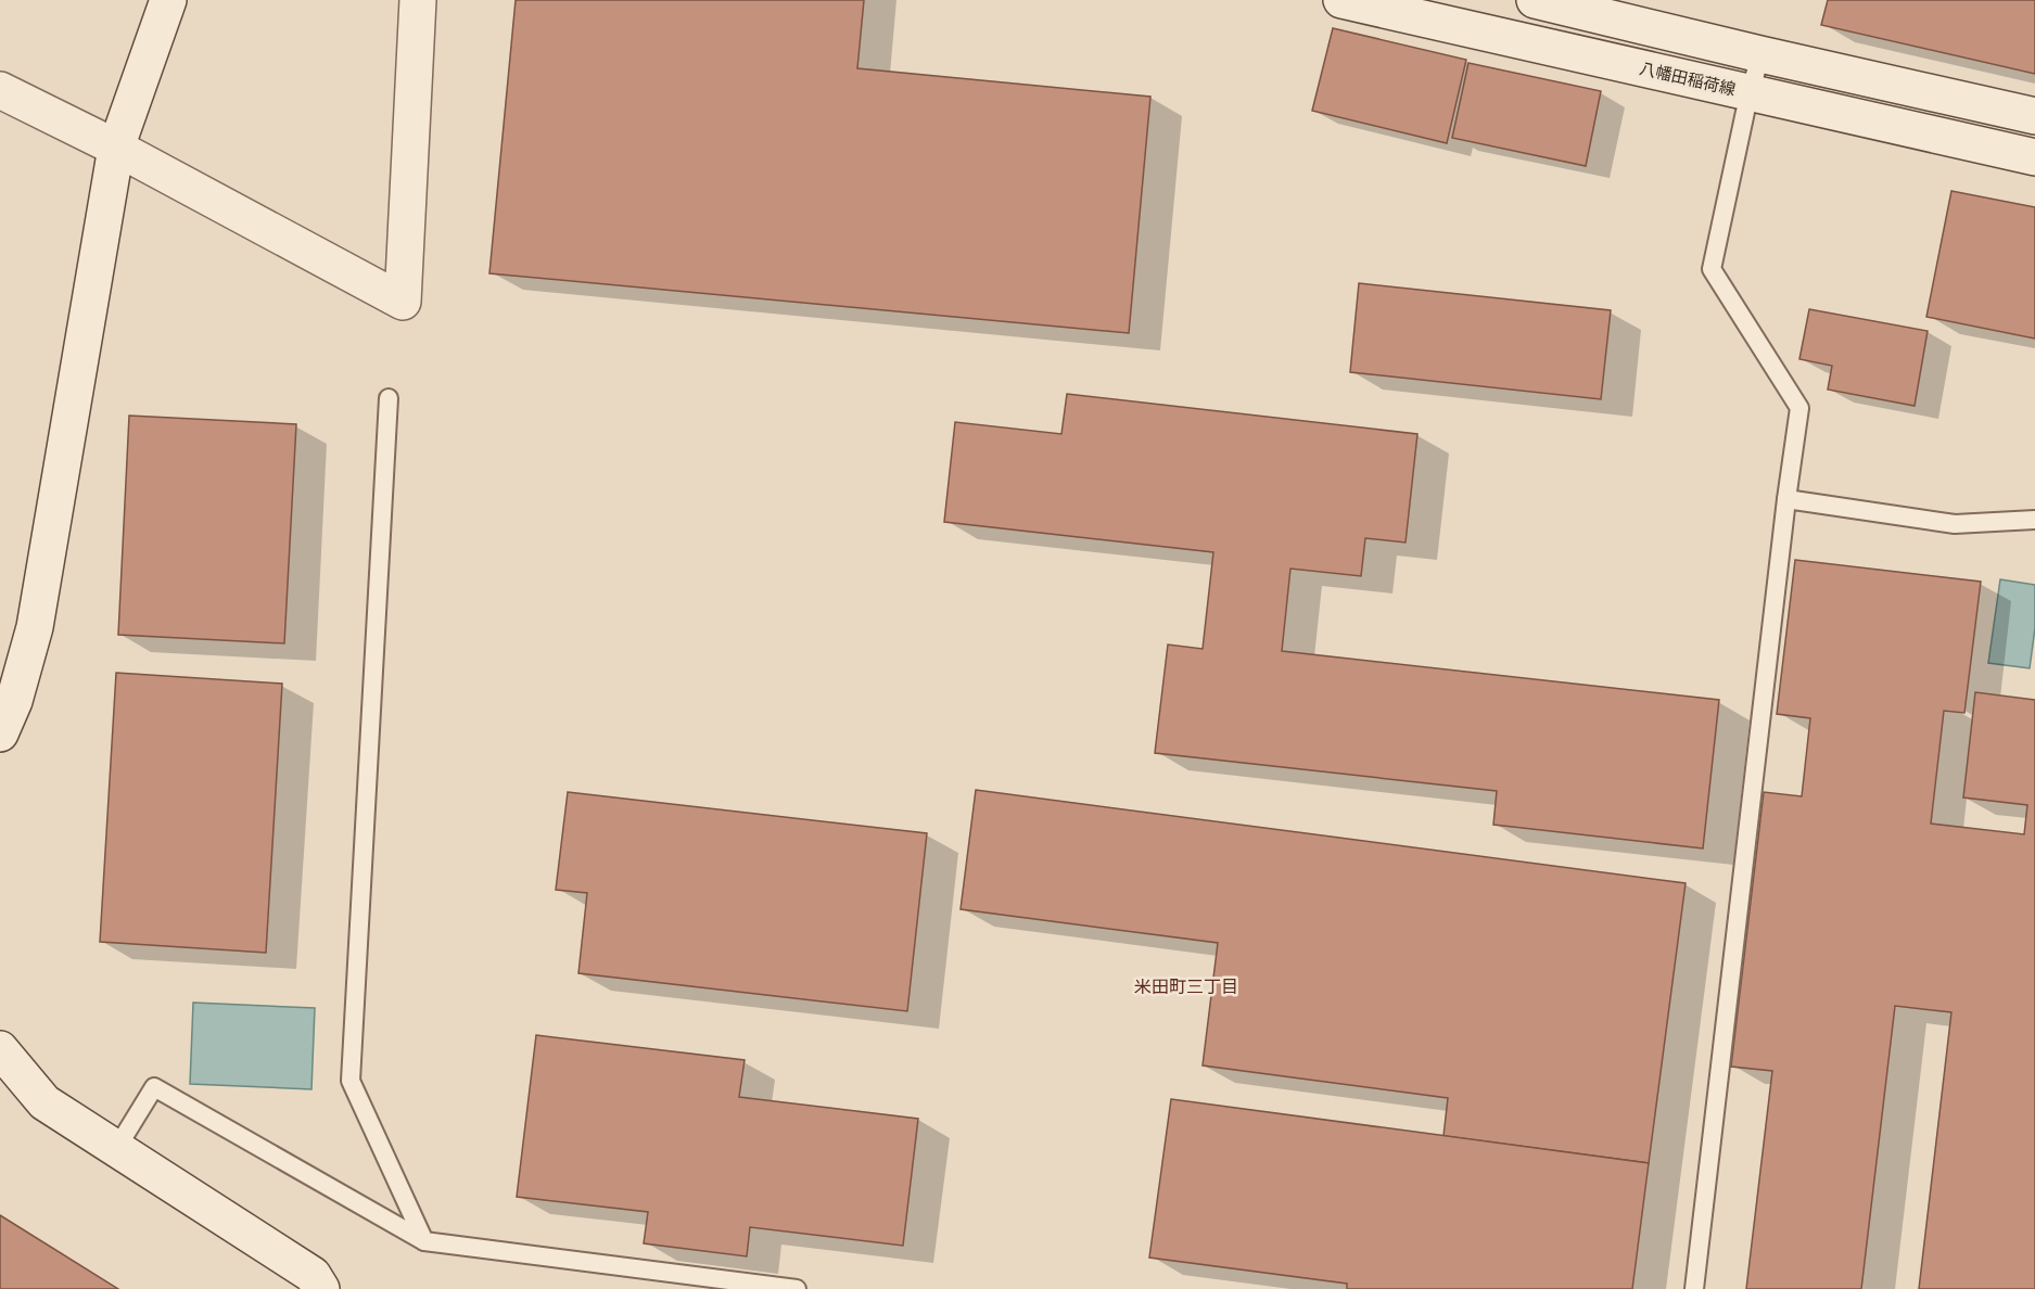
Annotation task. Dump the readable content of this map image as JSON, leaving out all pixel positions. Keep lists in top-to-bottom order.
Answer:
{
  "streets": {
    "street": ["八幡田稲荷線"]
  },
  "districts": ["米田町三丁目"]
}
